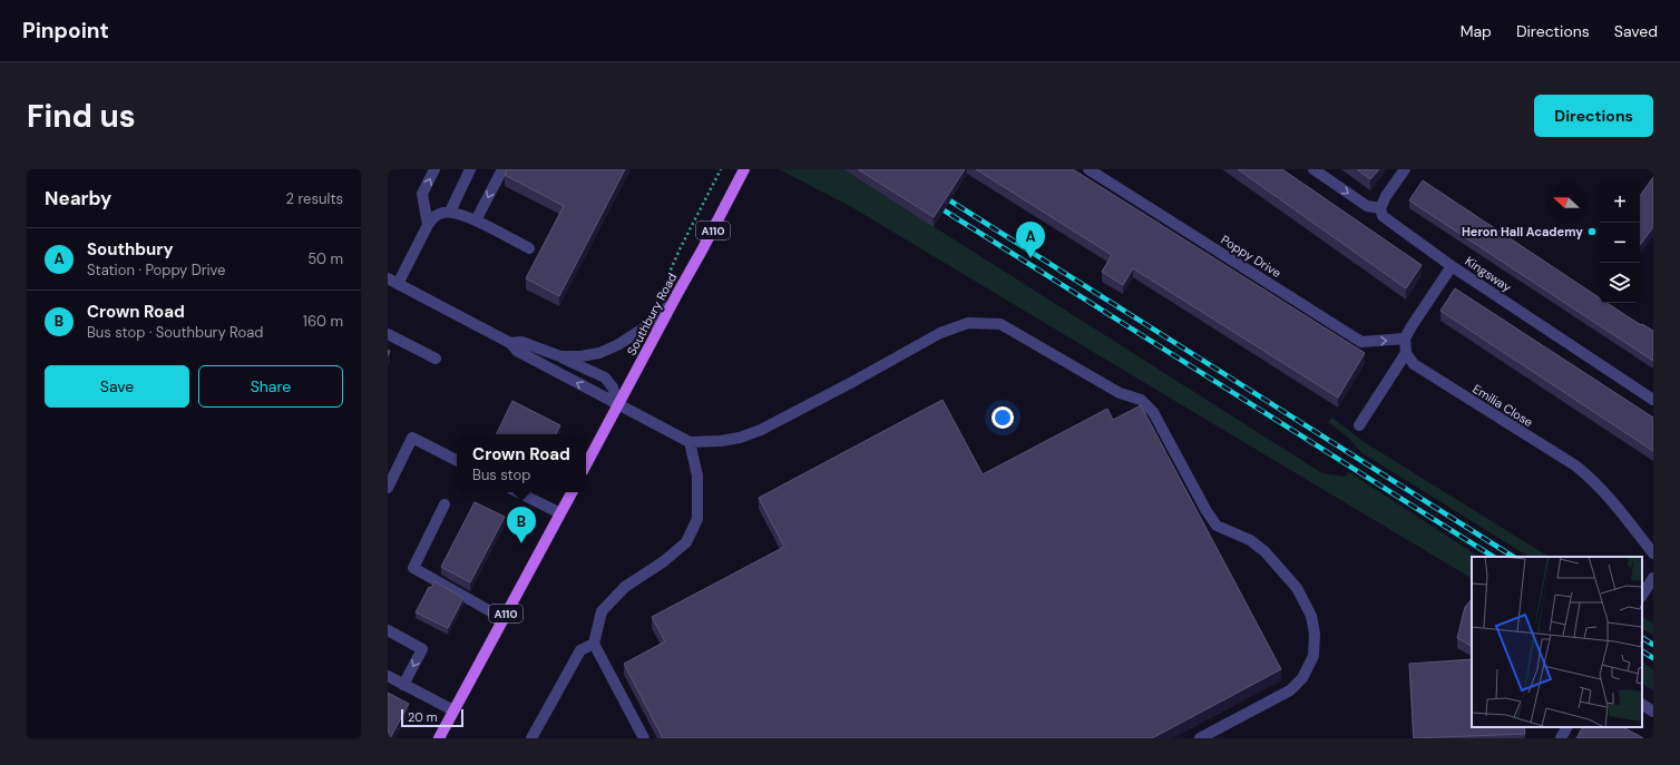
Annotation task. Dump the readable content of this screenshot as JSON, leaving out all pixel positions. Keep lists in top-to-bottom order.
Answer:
{
  "streets": {
    "main road": ["A110", "Southbury Road"],
    "street": ["Poppy Drive", "Kingsway", "Emilia Close"]
  },
  "one_way": ["Poppy Drive"],
  "places": ["Heron Hall Academy"],
  "scale_bar": "20 m",
  "north": "left",
  "page": {
    "header": "Pinpoint",
    "nav": ["Map", "Directions", "Saved"],
    "buttons": [
      "Directions",
      ["Save", "Share"]
    ],
    "title": "Find us",
    "heading": ["Nearby", "2 results"],
    "map_buttons": ["+", "−"],
    "pins": ["A", "B"],
    "list": [
      {
        "mark": "A",
        "name": "Southbury",
        "note": "Station · Poppy Drive",
        "value": "50 m"
      },
      {
        "mark": "B",
        "name": "Crown Road",
        "note": "Bus stop · Southbury Road",
        "value": "160 m"
      }
    ],
    "popup": ["Crown Road", "Bus stop"],
    "scale": "20 m"
  }
}
